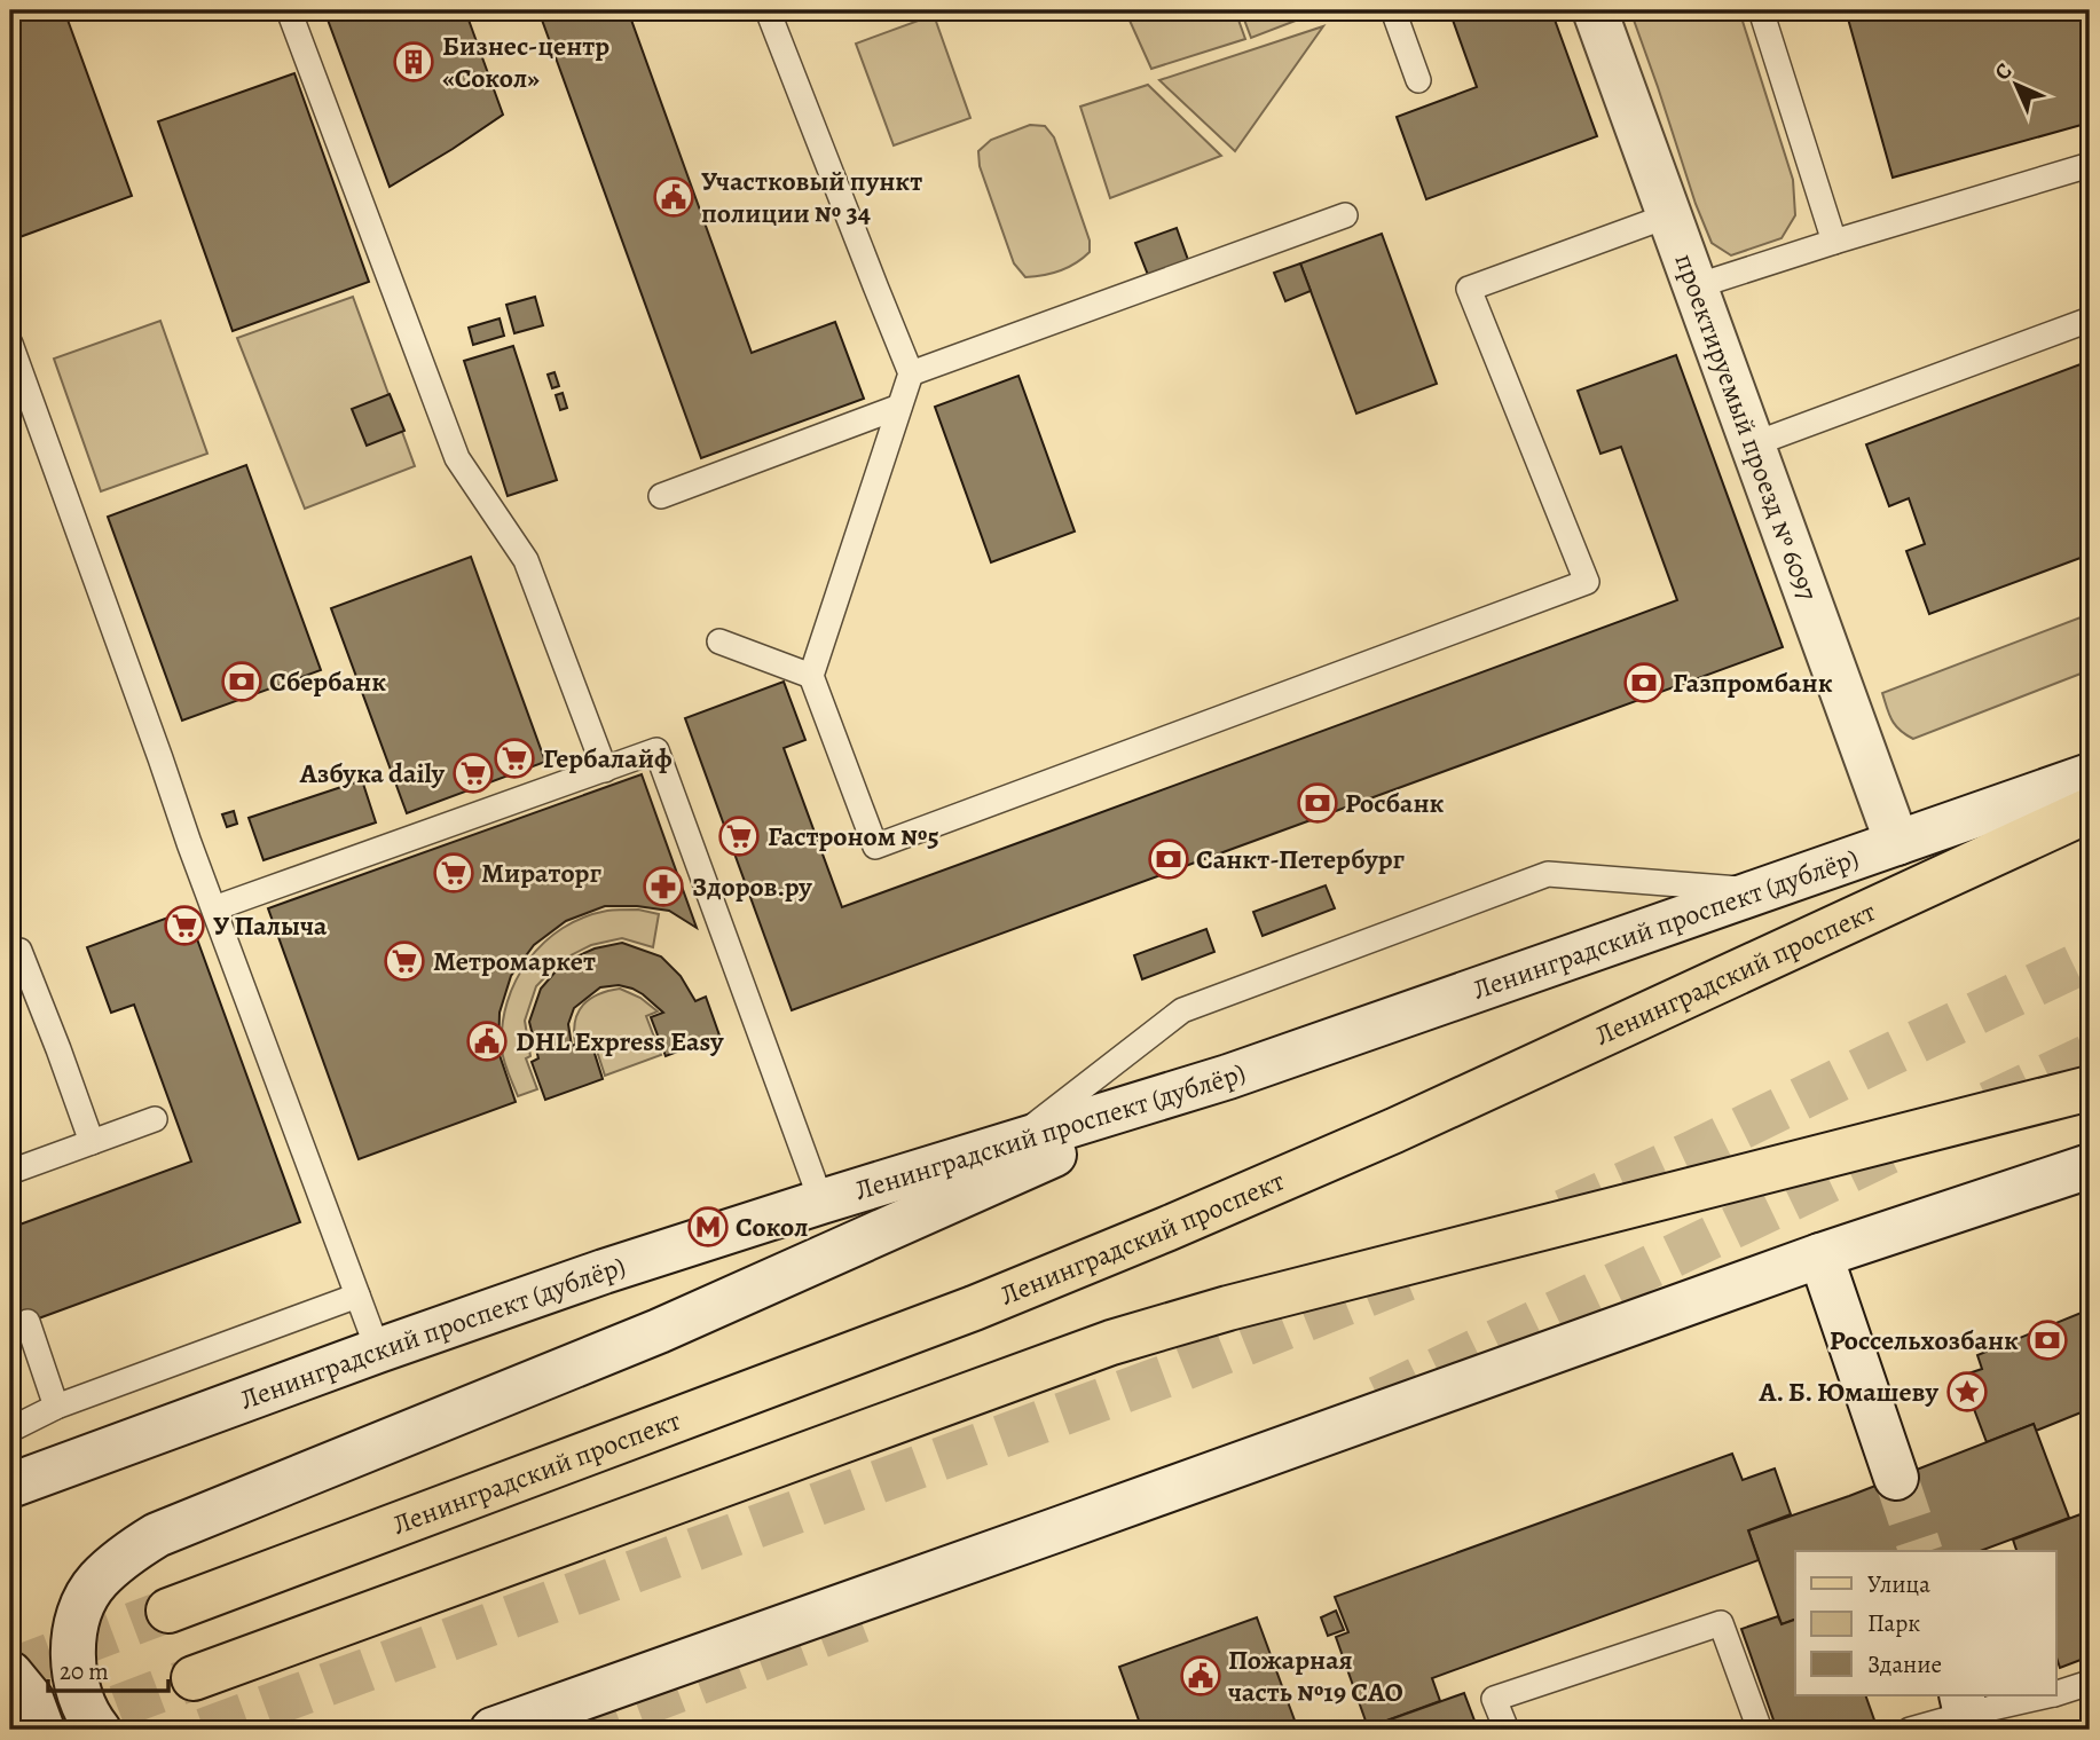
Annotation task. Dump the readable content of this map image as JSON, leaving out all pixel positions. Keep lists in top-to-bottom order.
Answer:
{
  "streets": {
    "main road": ["проектируемый проезд № 6097", "Ленинградский проспект (дублёр)", "Ленинградский проспект"]
  },
  "crossings": [
    ["проектируемый проезд № 6097", "Ленинградский проспект (дублёр)"]
  ],
  "places": {
    "building": ["Бизнес-центр «Сокол»"],
    "public building": ["Участковый пункт полиции № 34", "DHL Express Easy", "Пожарная часть №19 САО"],
    "bank": [
      "Сбербанк",
      "Газпромбанк",
      "Росбанк",
      "Санкт-Петербург",
      "Россельхозбанк"
    ],
    "supermarket": [
      "Гербалайф",
      "Азбука daily",
      "Гастроном №5",
      "Мираторг",
      "У Палыча",
      "Метромаркет"
    ],
    "pharmacy": ["Здоров.ру"],
    "metro station": ["Сокол"],
    "place": ["А. Б. Юмашеву"]
  },
  "legend": ["Улица", "Парк", "Здание"],
  "scale_bar": "20 m",
  "north": "top left"
}
